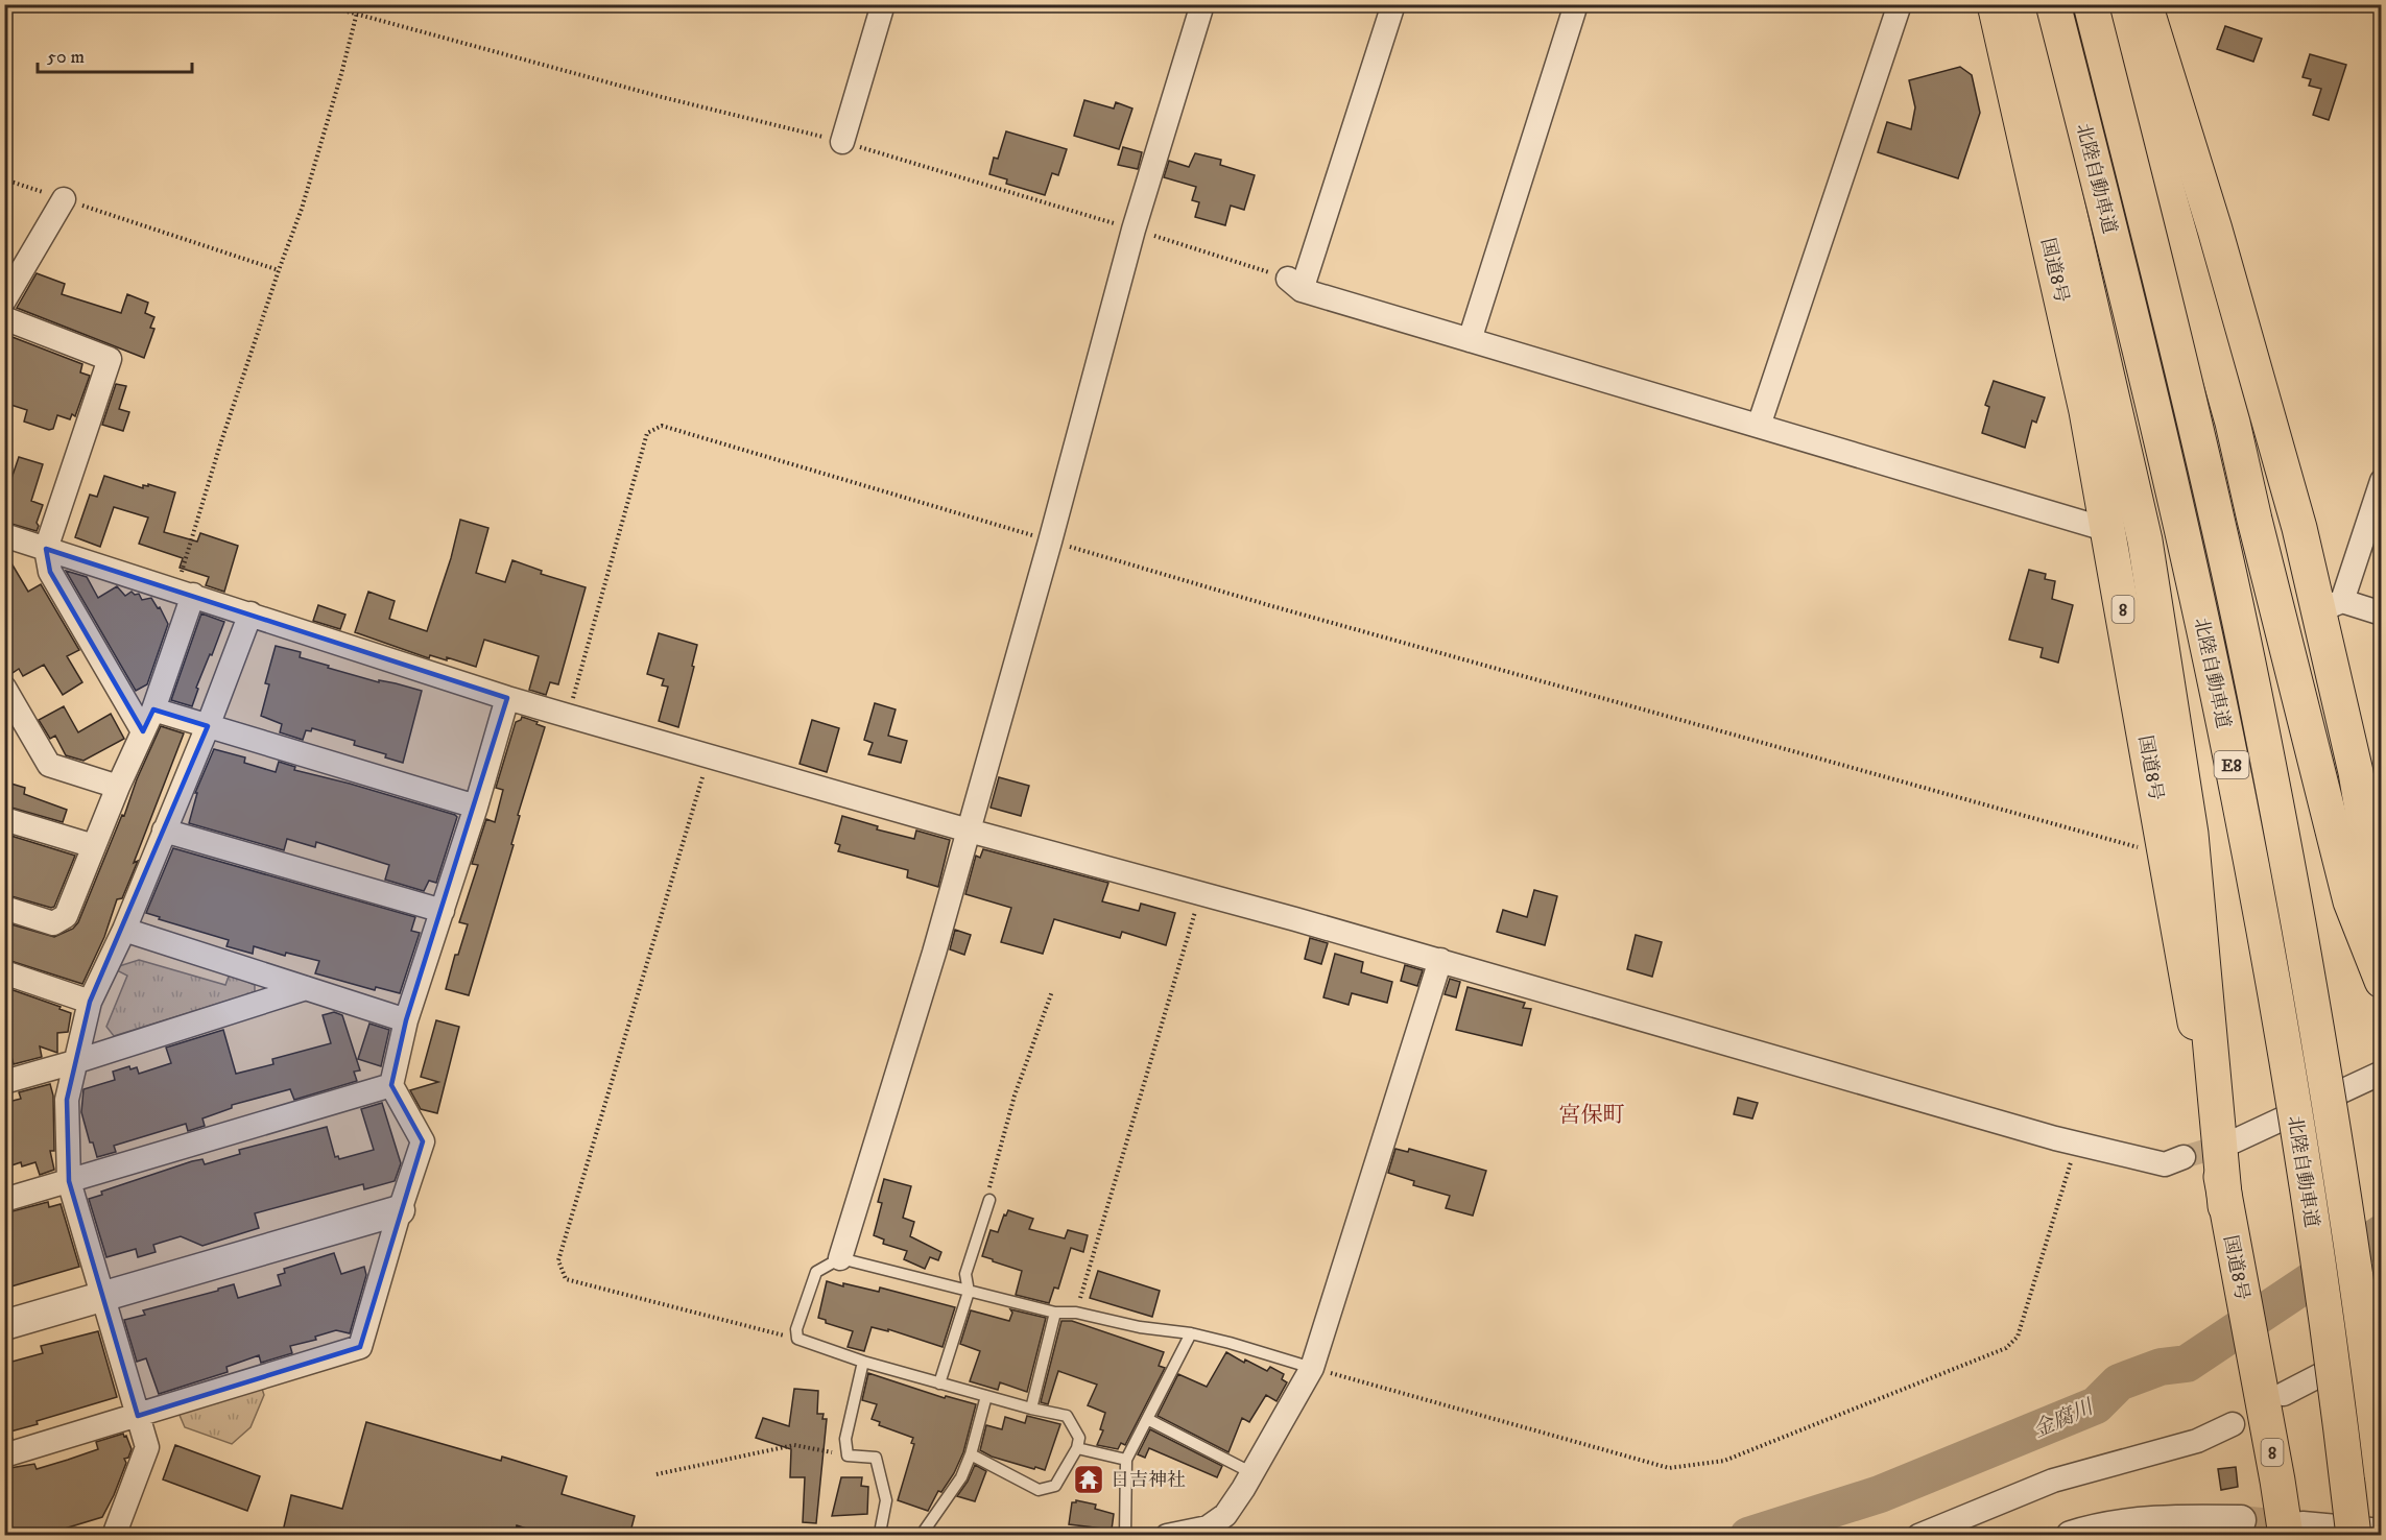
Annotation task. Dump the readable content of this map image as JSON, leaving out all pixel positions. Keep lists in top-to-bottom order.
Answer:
{
  "streets": {
    "highway": [
      "北陸自動車道",
      "国道8号",
      "8",
      "E8"
    ]
  },
  "districts": ["宮保町"],
  "water": ["金腐川"],
  "places": {
    "temple": ["日吉神社"]
  },
  "scale_bar": "50 m"
}
